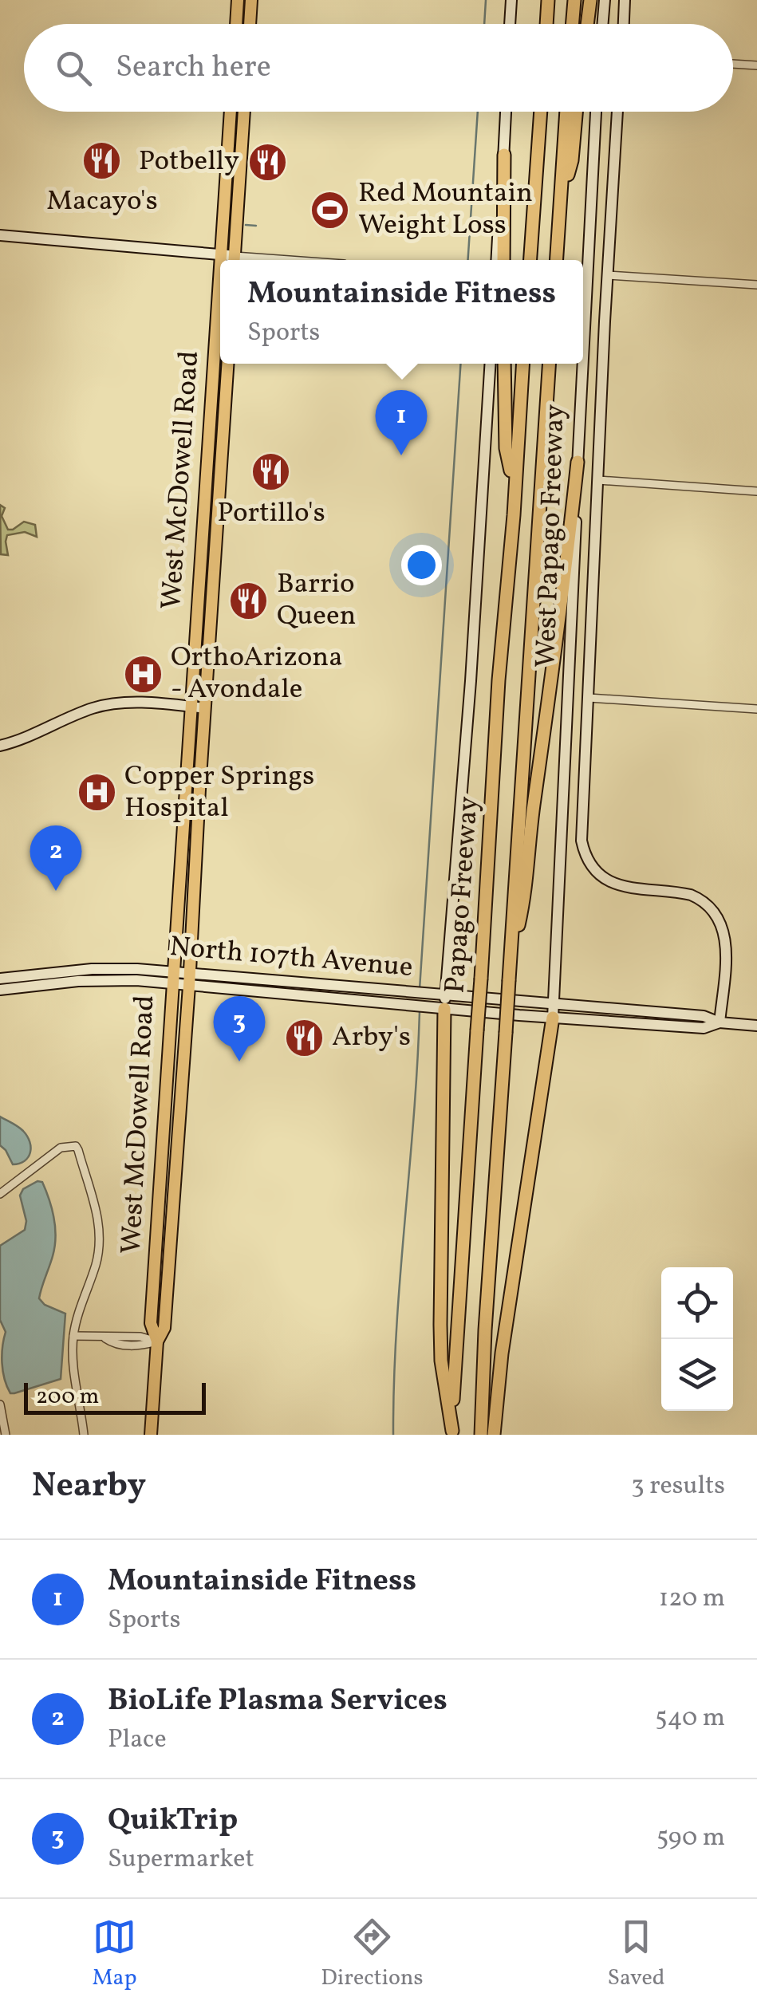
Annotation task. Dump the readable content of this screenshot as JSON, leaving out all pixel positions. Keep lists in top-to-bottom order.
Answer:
{
  "streets": {
    "highway": ["Papago Freeway"],
    "main road": ["West McDowell Road", "West Papago Freeway", "North 107th Avenue"]
  },
  "crossings": [
    ["West McDowell Road", "North 107th Avenue"],
    ["West Papago Freeway", "North 107th Avenue"]
  ],
  "places": {
    "restaurant": [
      "Macayo's",
      "Potbelly",
      "Portillo's",
      "Barrio Queen",
      "Arby's"
    ],
    "sports": ["Red Mountain Weight Loss"],
    "hospital": ["OrthoArizona - Avondale", "Copper Springs Hospital"]
  },
  "scale_bar": "200 m",
  "page": {
    "search": "Search here",
    "popup": ["Mountainside Fitness", "Sports"],
    "pins": ["1", "2", "3"],
    "scale": "200 m",
    "heading": ["Nearby", "3 results"],
    "list": [
      {
        "mark": "1",
        "name": "Mountainside Fitness",
        "note": "Sports",
        "value": "120 m"
      },
      {
        "mark": "2",
        "name": "BioLife Plasma Services",
        "note": "Place",
        "value": "540 m"
      },
      {
        "mark": "3",
        "name": "QuikTrip",
        "note": "Supermarket",
        "value": "590 m"
      }
    ],
    "nav": ["Map", "Directions", "Saved"]
  }
}
